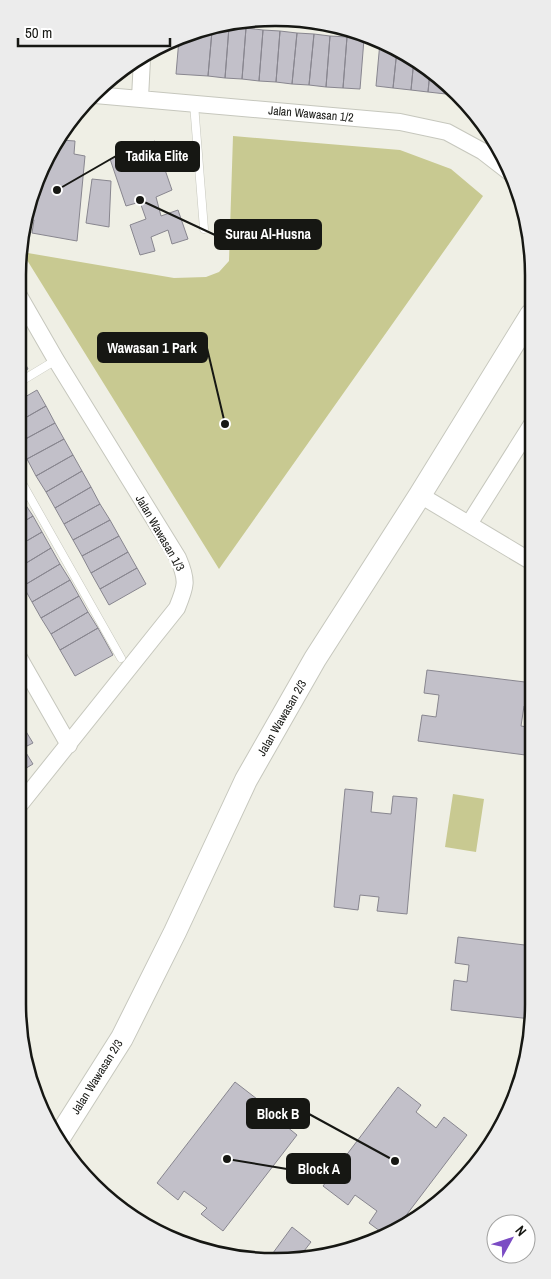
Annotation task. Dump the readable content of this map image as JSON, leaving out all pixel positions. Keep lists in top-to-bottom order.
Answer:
{
  "streets": {
    "street": ["Jalan Wawasan 1/2", "Jalan Wawasan 1/3", "Jalan Wawasan 2/3"]
  },
  "places": [
    "Tadika Elite",
    "Surau Al-Husna",
    "Wawasan 1 Park",
    "Block A",
    "Block B"
  ],
  "scale_bar": "50 m",
  "north": "top right"
}
